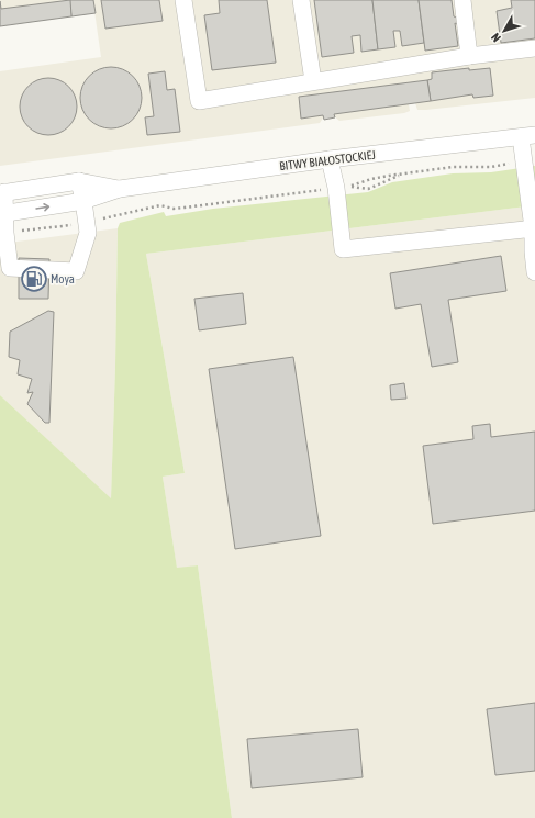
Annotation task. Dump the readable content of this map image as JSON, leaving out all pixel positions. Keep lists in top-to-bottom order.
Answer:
{
  "streets": {
    "street": ["BITWY BIAŁOSTOCKIEJ"]
  },
  "places": {
    "fuel station": ["Moya"]
  },
  "north": "bottom left"
}
